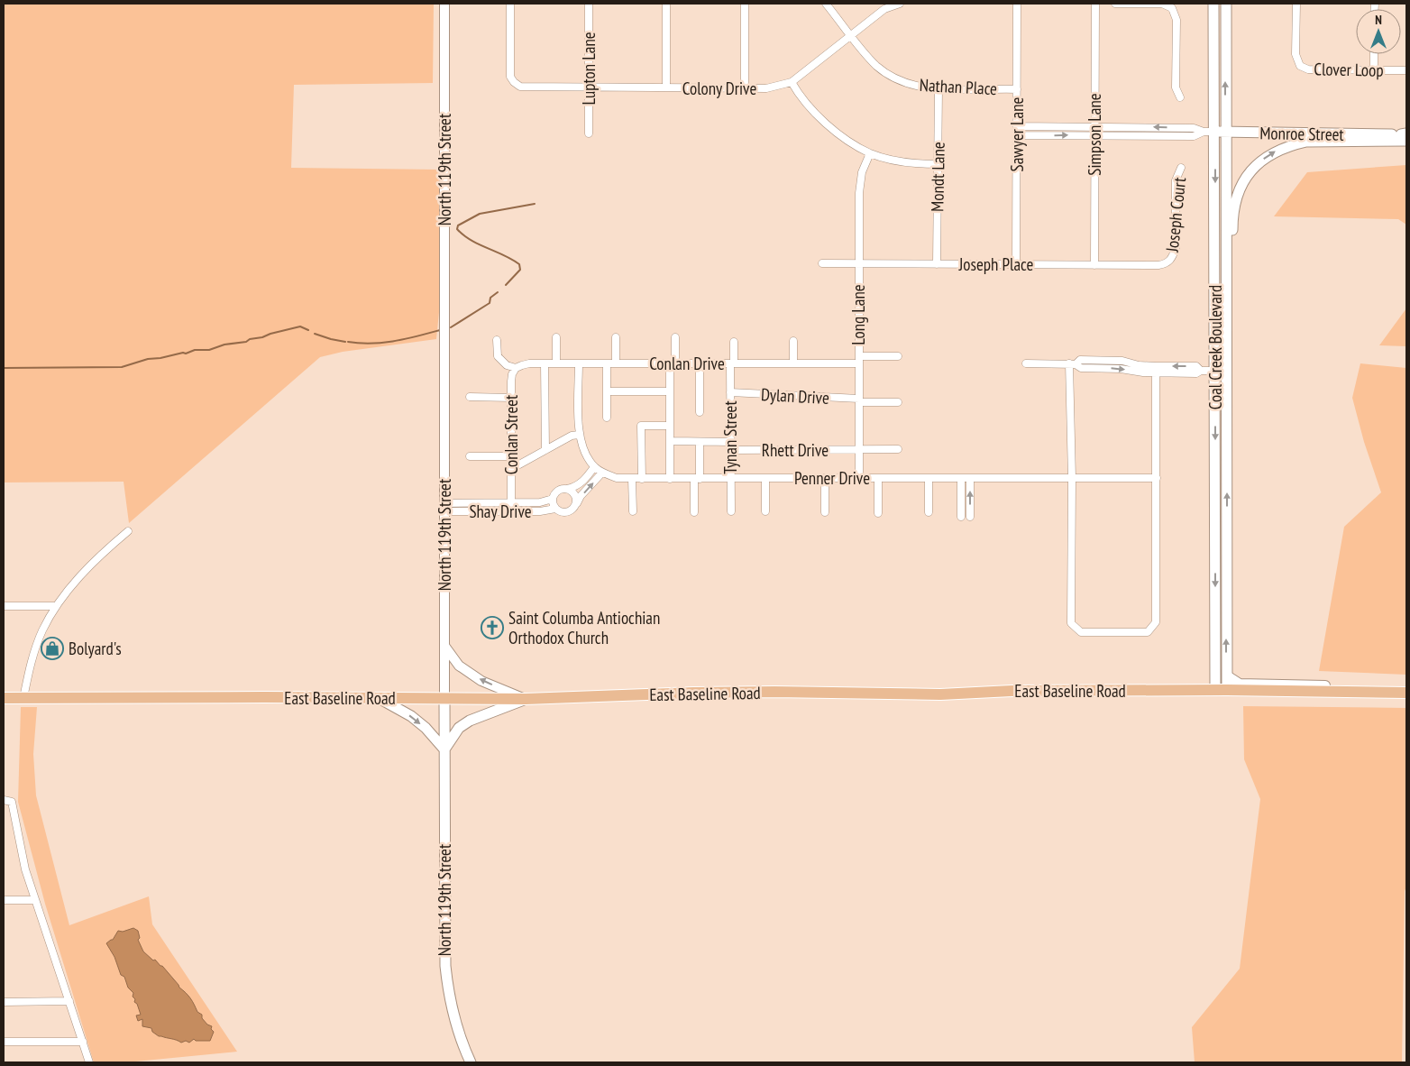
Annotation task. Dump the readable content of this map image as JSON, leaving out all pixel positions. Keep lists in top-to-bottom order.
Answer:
{
  "streets": {
    "main road": [
      "Monroe Street",
      "North 119th Street",
      "Coal Creek Boulevard",
      "East Baseline Road"
    ],
    "street": [
      "Lupton Lane",
      "Clover Loop",
      "Nathan Place",
      "Colony Drive",
      "Sawyer Lane",
      "Simpson Lane",
      "Mondt Lane",
      "Joseph Court",
      "Joseph Place",
      "Long Lane",
      "Conlan Drive",
      "Dylan Drive",
      "Conlan Street",
      "Tynan Street",
      "Rhett Drive",
      "Penner Drive",
      "Shay Drive"
    ]
  },
  "crossings": [
    ["Lupton Lane", "Colony Drive"],
    ["Nathan Place", "Colony Drive"],
    ["Nathan Place", "Sawyer Lane"],
    ["Nathan Place", "Mondt Lane"],
    ["Monroe Street", "Sawyer Lane"],
    ["Monroe Street", "Simpson Lane"],
    ["Monroe Street", "Coal Creek Boulevard"],
    ["Sawyer Lane", "Joseph Place"],
    ["Simpson Lane", "Joseph Place"],
    ["North 119th Street", "Shay Drive"],
    ["North 119th Street", "East Baseline Road"],
    ["Mondt Lane", "Joseph Place"],
    ["Joseph Court", "Joseph Place"],
    ["Joseph Place", "Long Lane"],
    ["Long Lane", "Conlan Drive"],
    ["Long Lane", "Dylan Drive"],
    ["Long Lane", "Rhett Drive"],
    ["Long Lane", "Penner Drive"],
    ["Coal Creek Boulevard", "East Baseline Road"],
    ["Conlan Drive", "Conlan Street"],
    ["Conlan Drive", "Tynan Street"],
    ["Dylan Drive", "Tynan Street"],
    ["Conlan Street", "Shay Drive"],
    ["Tynan Street", "Rhett Drive"],
    ["Tynan Street", "Penner Drive"],
    ["Penner Drive", "Shay Drive"]
  ],
  "places": {
    "church": ["Saint Columba Antiochian Orthodox Church"],
    "shop": ["Bolyard's"]
  },
  "north": "top"
}
